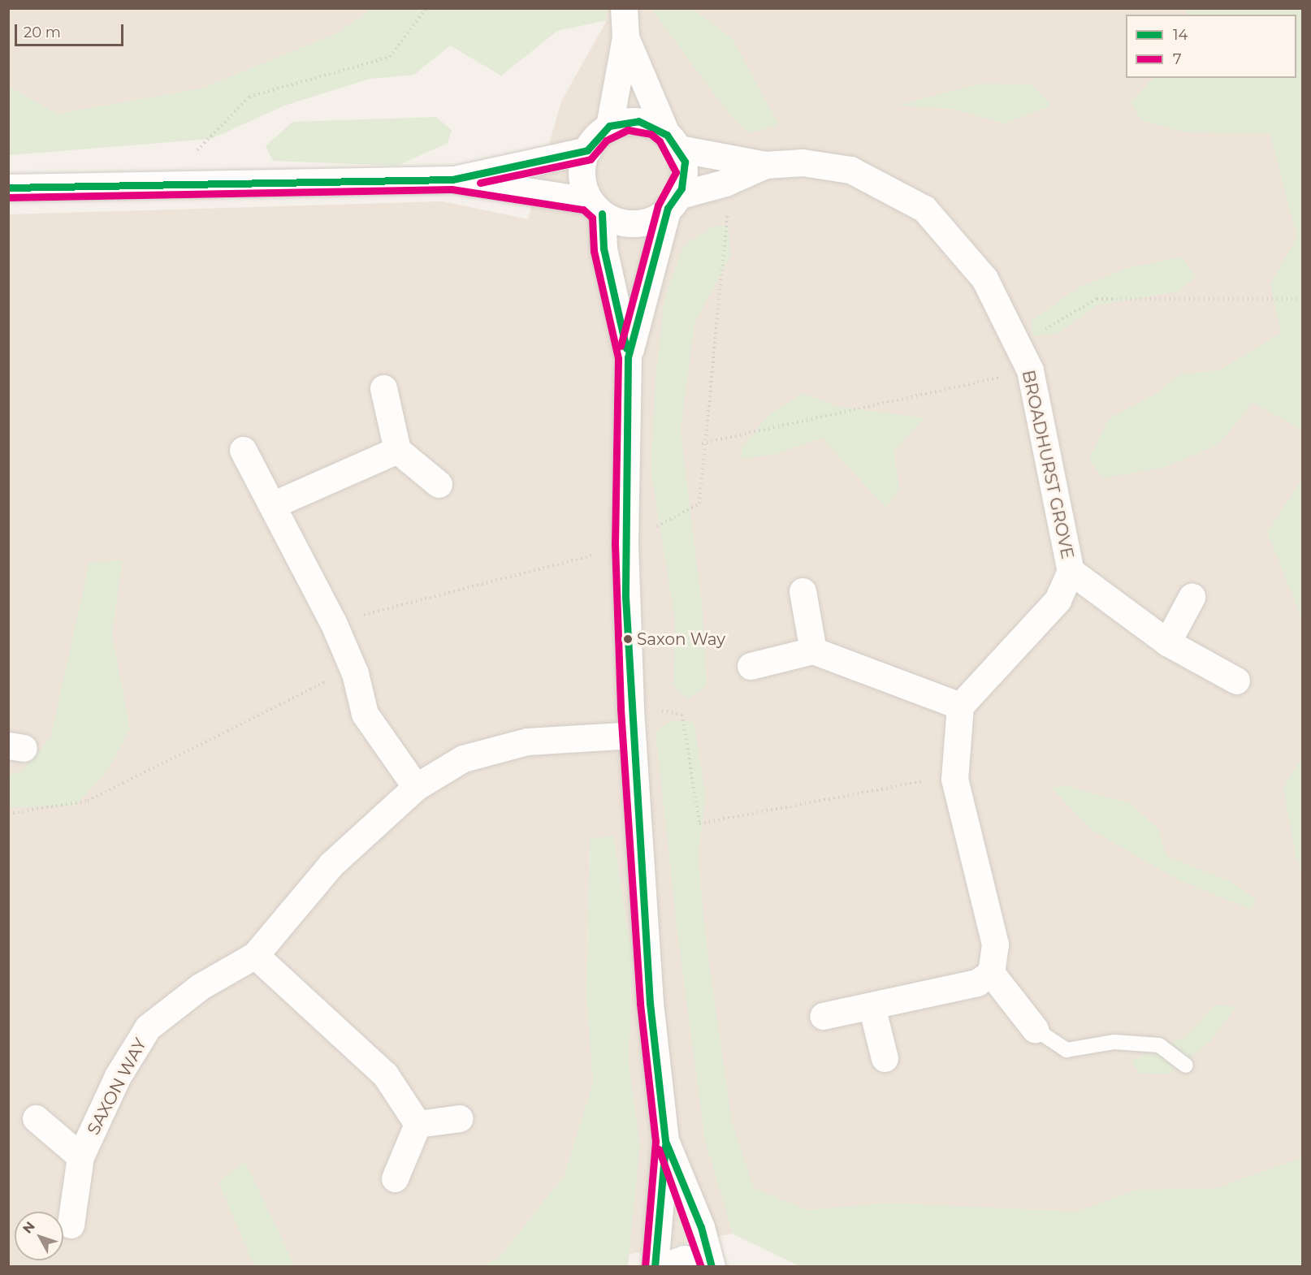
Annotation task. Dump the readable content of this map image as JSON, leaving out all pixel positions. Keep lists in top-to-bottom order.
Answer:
{
  "streets": {
    "street": ["BROADHURST GROVE", "SAXON WAY"]
  },
  "places": ["Saxon Way"],
  "lines": ["transit line 14", "transit line 7"],
  "legend": ["14", "7"],
  "scale_bar": "20 m",
  "north": "top left"
}
